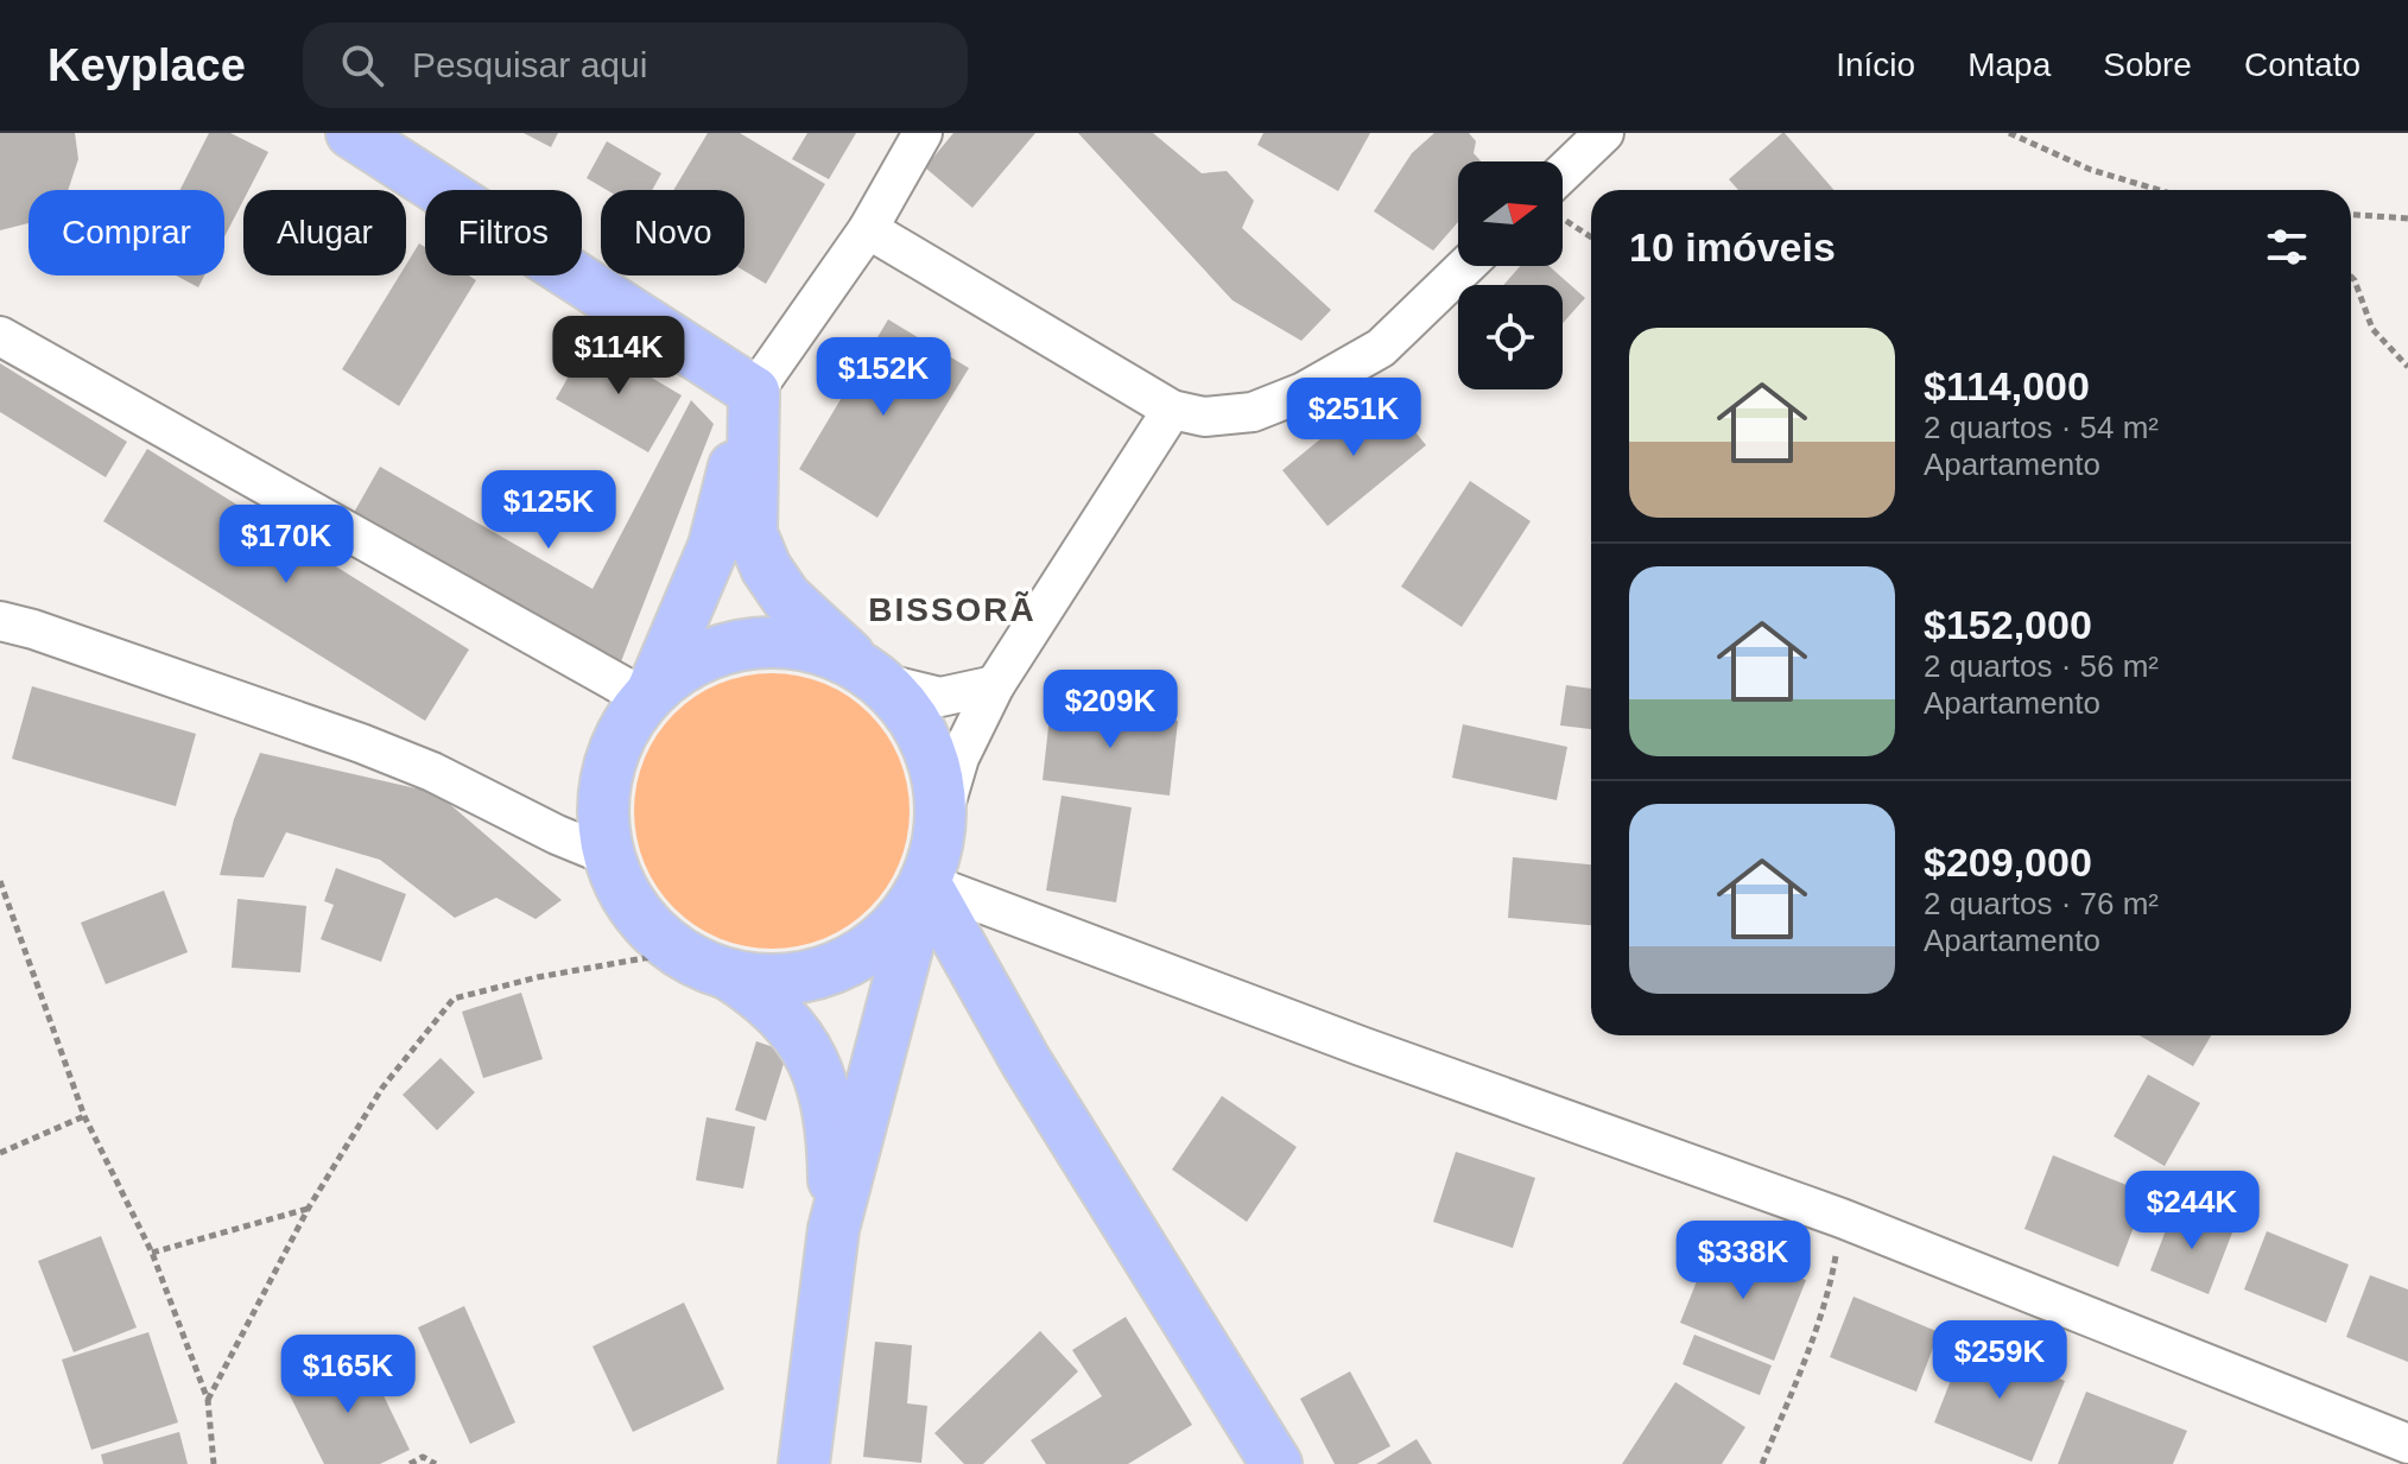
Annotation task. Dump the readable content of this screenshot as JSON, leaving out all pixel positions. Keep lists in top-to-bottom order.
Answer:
{
  "districts": ["BISSORÃ"],
  "north": "right",
  "page": {
    "header": "Keyplace",
    "search": "Pesquisar aqui",
    "nav": [
      "Início",
      "Mapa",
      "Sobre",
      "Contato"
    ],
    "chip": [
      "Comprar",
      "Alugar",
      "Filtros",
      "Novo"
    ],
    "heading": "10 imóveis",
    "list": [
      {
        "name": "$114,000",
        "note": "2 quartos · 54 m² · Apartamento"
      },
      {
        "name": "$152,000",
        "note": "2 quartos · 56 m² · Apartamento"
      },
      {
        "name": "$209,000",
        "note": "2 quartos · 76 m² · Apartamento"
      }
    ],
    "price": [
      "$114K",
      "$152K",
      "$251K",
      "$125K",
      "$170K",
      "$209K",
      "$244K",
      "$338K",
      "$259K",
      "$165K"
    ]
  }
}
